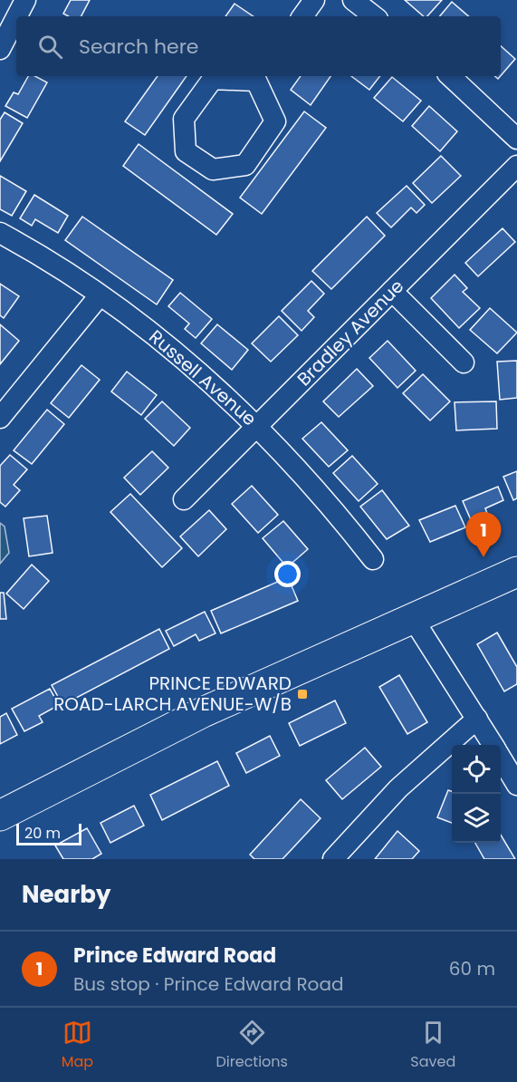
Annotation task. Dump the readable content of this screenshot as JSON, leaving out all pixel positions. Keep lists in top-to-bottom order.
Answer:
{
  "streets": {
    "street": ["Bradley Avenue", "Russell Avenue"]
  },
  "crossings": [
    ["Bradley Avenue", "Russell Avenue"]
  ],
  "places": {
    "transit": ["PRINCE EDWARD ROAD-LARCH AVENUE-W/B"]
  },
  "scale_bar": "20 m",
  "page": {
    "search": "Search here",
    "pins": "1",
    "scale": "20 m",
    "heading": "Nearby",
    "list": [
      {
        "mark": "1",
        "name": "Prince Edward Road",
        "note": "Bus stop · Prince Edward Road",
        "value": "60 m"
      }
    ],
    "nav": ["Map", "Directions", "Saved"]
  }
}
